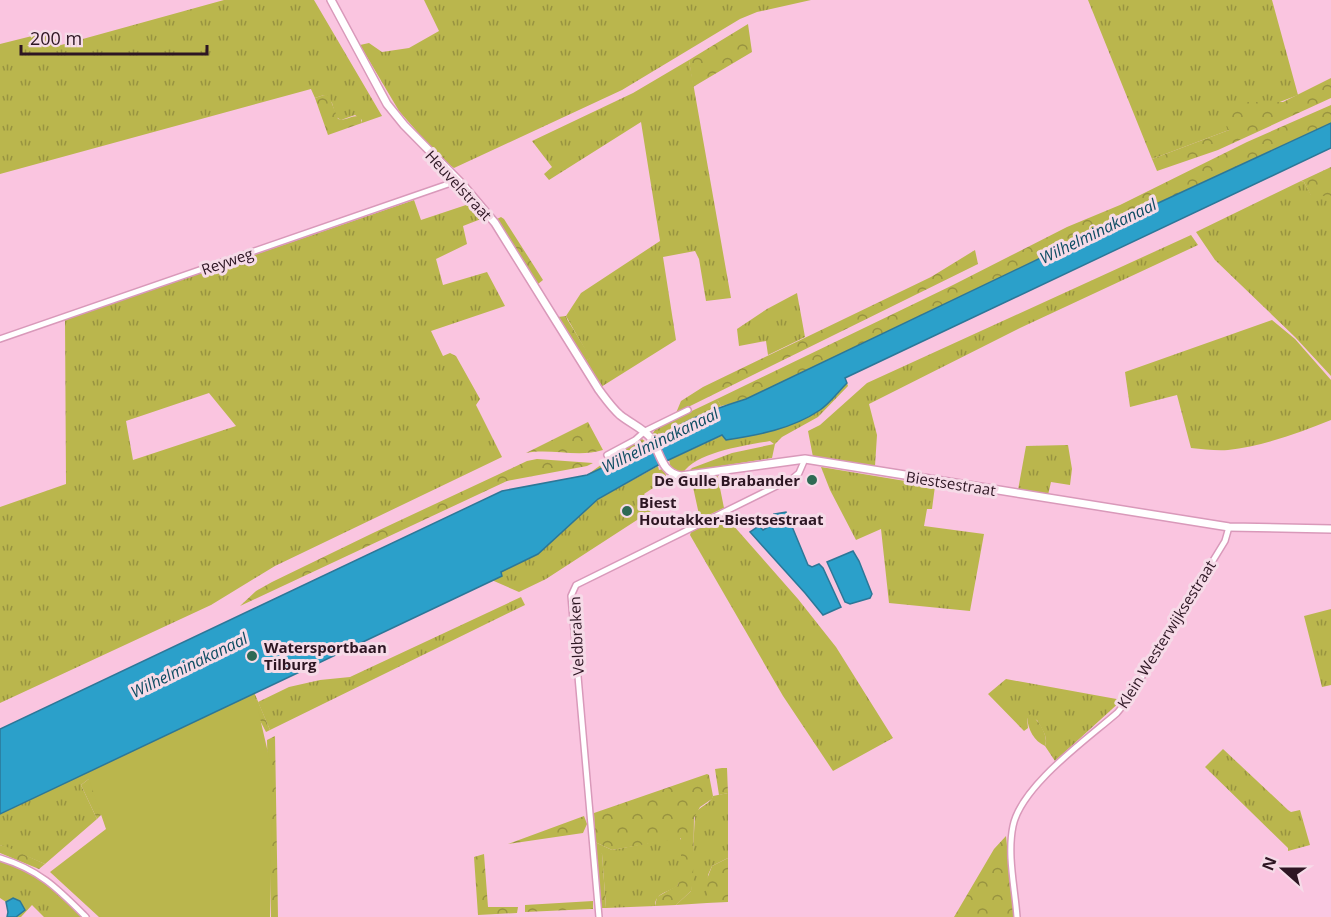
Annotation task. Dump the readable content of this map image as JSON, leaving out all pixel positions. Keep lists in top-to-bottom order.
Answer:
{
  "streets": {
    "street": [
      "Heuvelstraat",
      "Reyweg",
      "Biestsestraat",
      "Klein Westerwijksestraat",
      "Veldbraken"
    ]
  },
  "crossings": [
    ["Heuvelstraat", "Biestsestraat"],
    ["Biestsestraat", "Klein Westerwijksestraat"],
    ["Biestsestraat", "Veldbraken"]
  ],
  "water": ["Wilhelminakanaal"],
  "places": ["De Gulle Brabander", "Biest Houtakker-Biestsestraat", "Watersportbaan Tilburg"],
  "scale_bar": "200 m",
  "north": "left"
}
